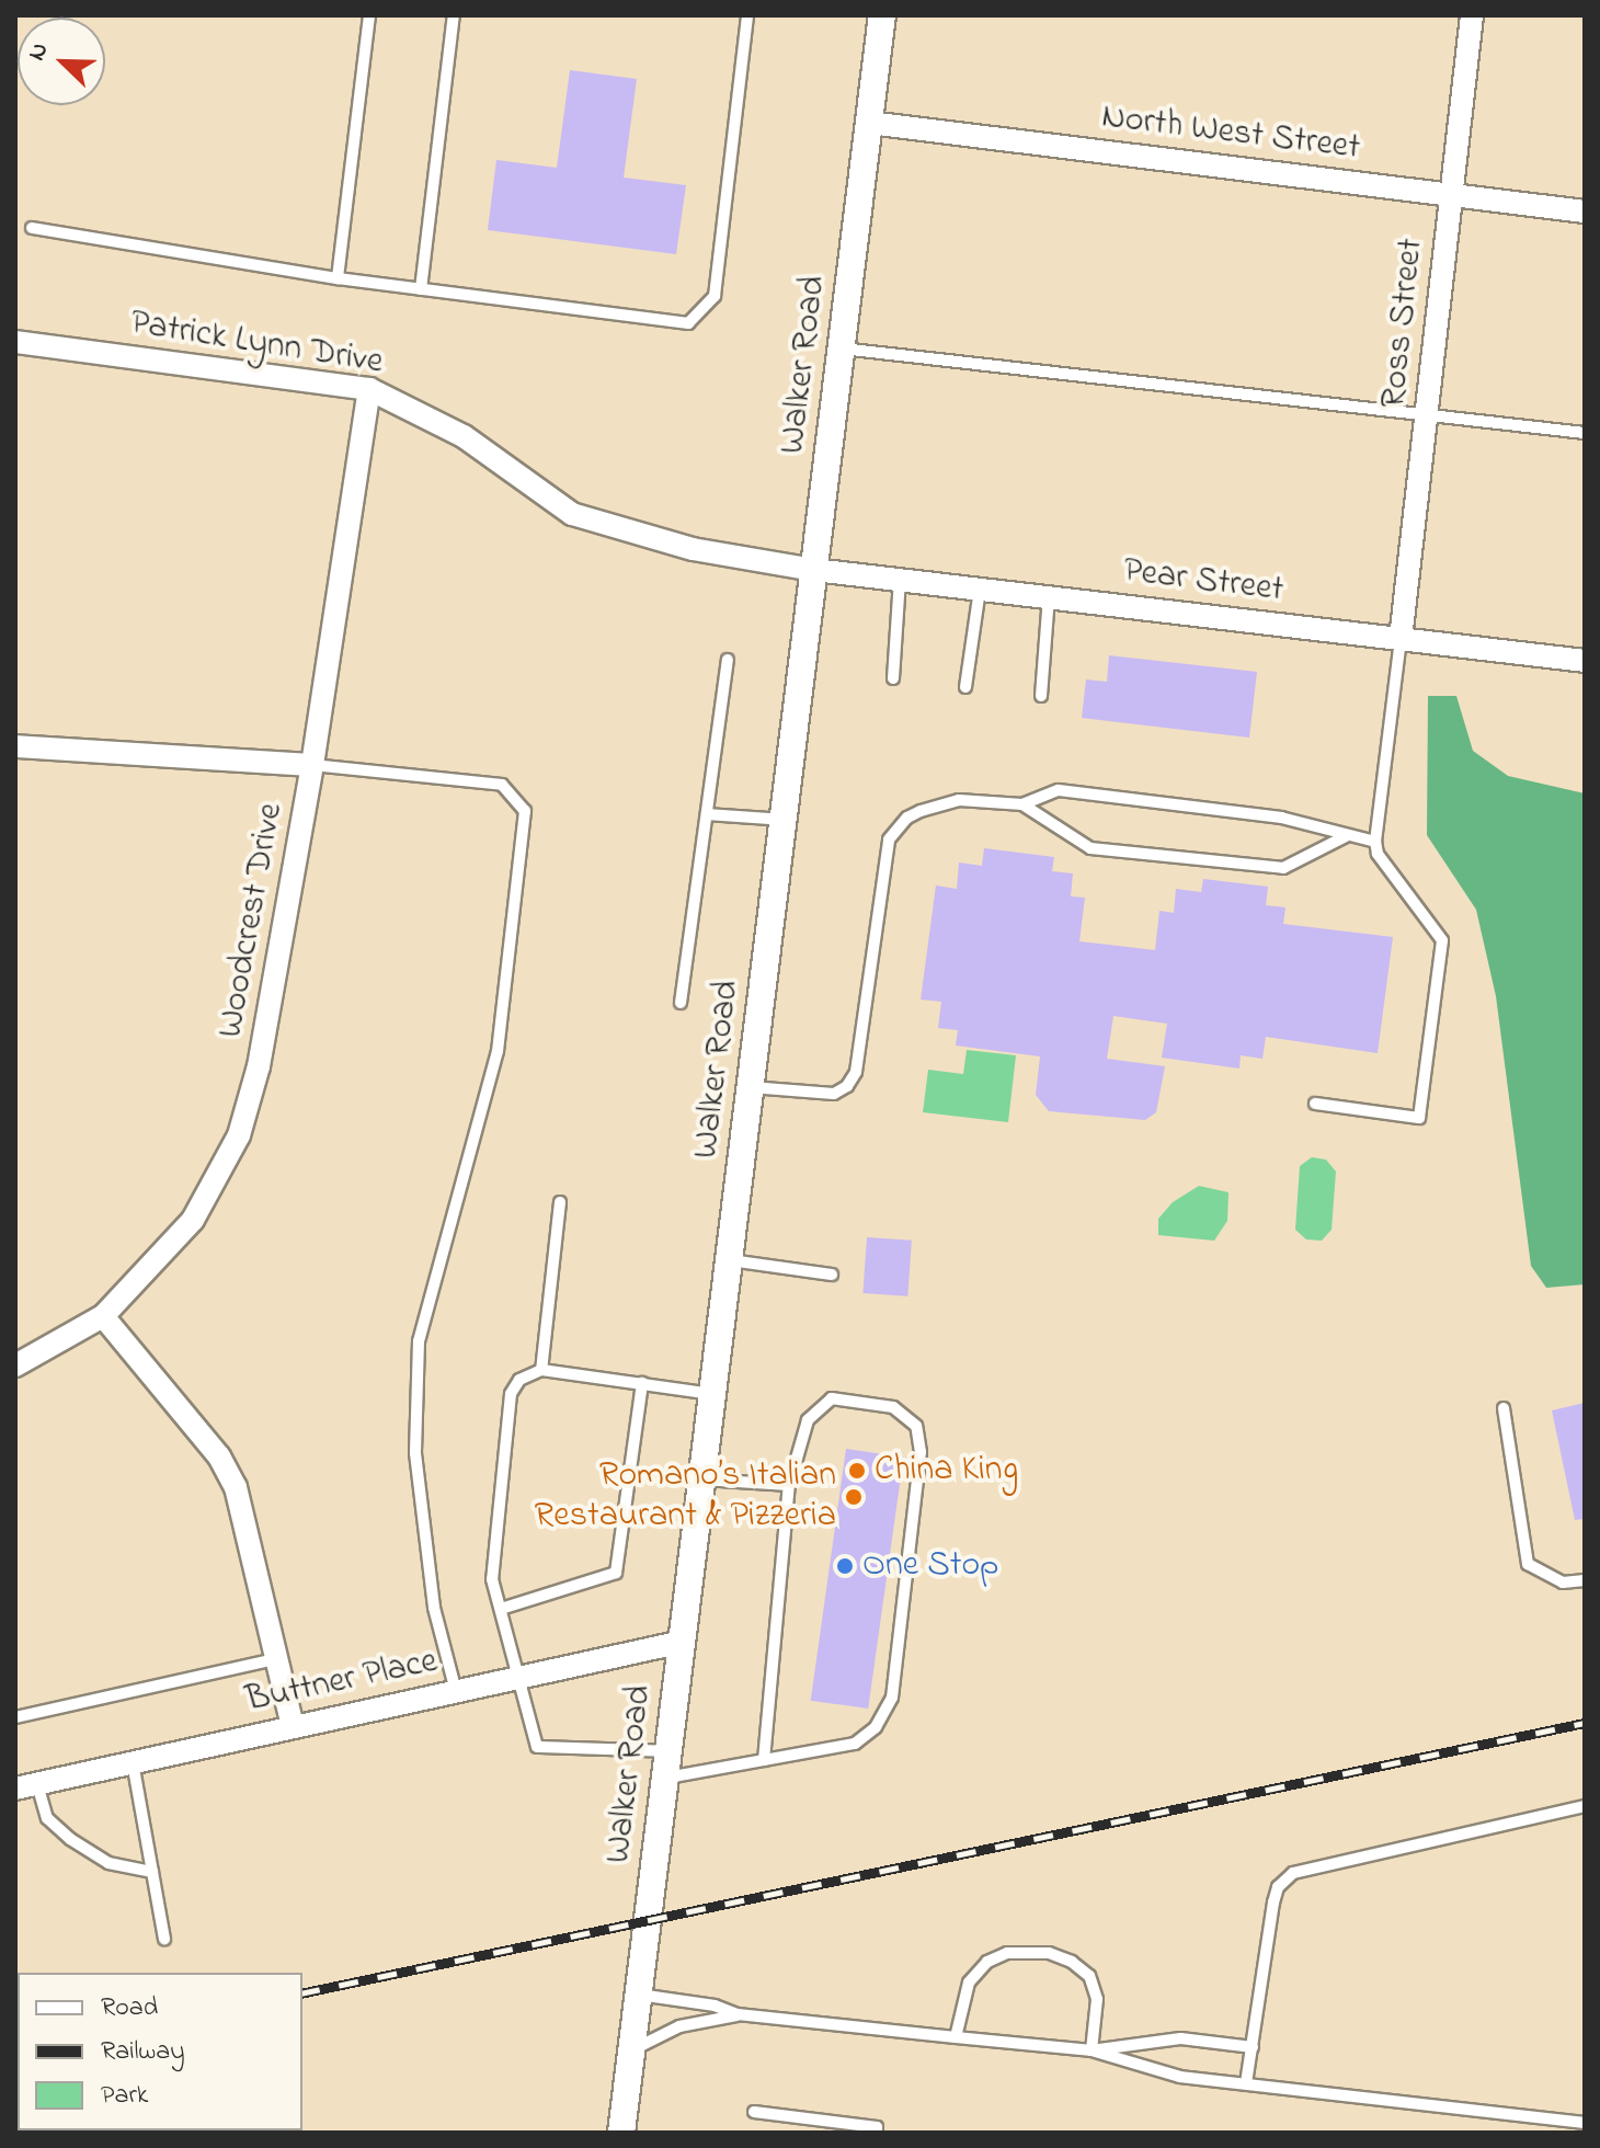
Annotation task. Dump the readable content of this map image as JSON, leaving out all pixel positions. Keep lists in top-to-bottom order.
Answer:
{
  "streets": {
    "street": [
      "North West Street",
      "Ross Street",
      "Patrick Lynn Drive",
      "Walker Road",
      "Pear Street",
      "Woodcrest Drive",
      "Buttner Place"
    ]
  },
  "crossings": [
    ["North West Street", "Ross Street"],
    ["North West Street", "Walker Road"],
    ["Ross Street", "Pear Street"],
    ["Patrick Lynn Drive", "Walker Road"],
    ["Patrick Lynn Drive", "Pear Street"],
    ["Patrick Lynn Drive", "Woodcrest Drive"],
    ["Walker Road", "Pear Street"],
    ["Walker Road", "Buttner Place"]
  ],
  "places": ["China King", "Romano’s Italian Restaurant & Pizzeria", "One Stop"],
  "legend": ["Road", "Railway", "Park"],
  "north": "top left"
}
